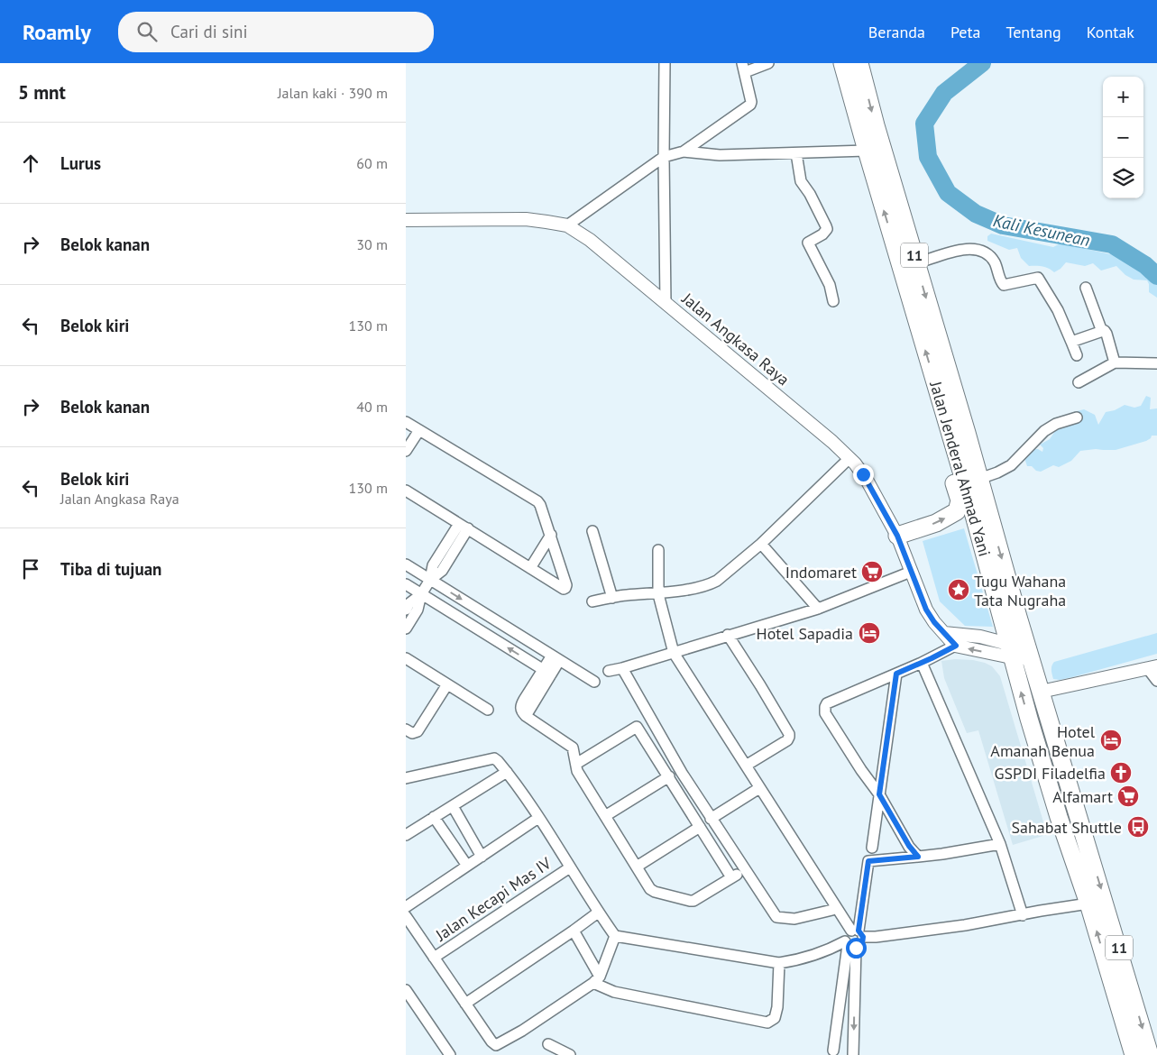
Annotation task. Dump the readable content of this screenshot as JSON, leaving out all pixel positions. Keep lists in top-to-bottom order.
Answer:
{
  "streets": {
    "highway": ["11", "Jalan Jenderal Ahmad Yani"],
    "street": ["Jalan Angkasa Raya", "Jalan Kecapi Mas IV"]
  },
  "water": ["Kali Kesunean"],
  "places": {
    "supermarket": ["Indomaret", "Alfamart"],
    "place": ["Tugu Wahana Tata Nugraha"],
    "hotel": ["Hotel Sapadia", "Hotel Amanah Benua"],
    "church": ["GSPDI Filadelfia"],
    "bus stop": ["Sahabat Shuttle"]
  },
  "page": {
    "header": "Roamly",
    "search": "Cari di sini",
    "nav": [
      "Beranda",
      "Peta",
      "Tentang",
      "Kontak"
    ],
    "heading": ["5 mnt", "Jalan kaki · 390 m"],
    "map_buttons": ["+", "−"],
    "list": [
      ["Lurus", "60 m"],
      ["Belok kanan", "30 m"],
      ["Belok kiri", "130 m"],
      ["Belok kanan", "40 m"],
      ["Belok kiri", "Jalan Angkasa Raya", "130 m"],
      "Tiba di tujuan"
    ]
  }
}
